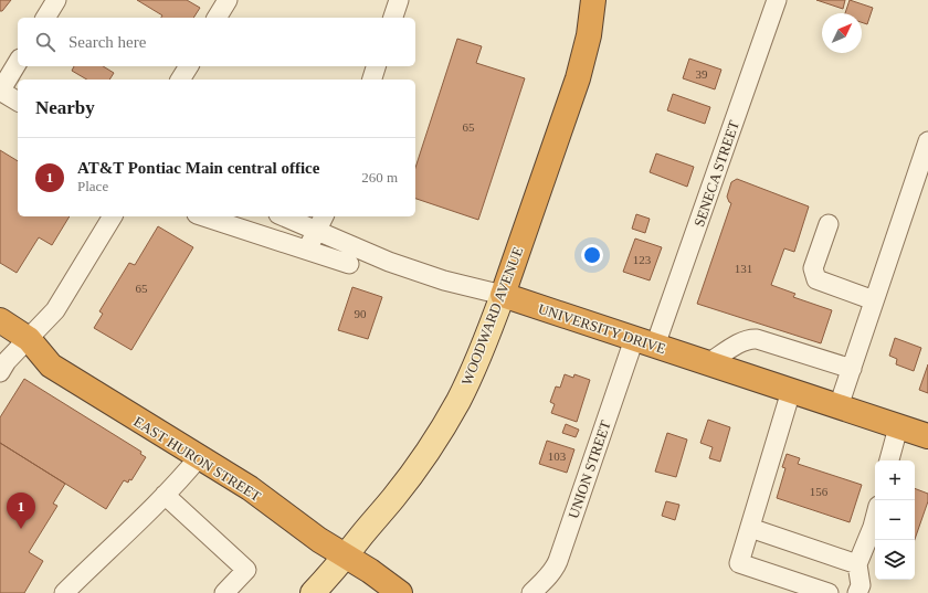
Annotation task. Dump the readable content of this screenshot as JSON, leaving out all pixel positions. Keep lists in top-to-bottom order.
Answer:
{
  "streets": {
    "highway": ["WOODWARD AVENUE", "UNIVERSITY DRIVE", "EAST HURON STREET"],
    "street": ["SENECA STREET", "UNION STREET"]
  },
  "crossings": [
    ["SENECA STREET", "UNIVERSITY DRIVE"],
    ["SENECA STREET", "UNION STREET"],
    ["WOODWARD AVENUE", "UNIVERSITY DRIVE"],
    ["WOODWARD AVENUE", "EAST HURON STREET"],
    ["UNIVERSITY DRIVE", "UNION STREET"]
  ],
  "house_numbers": [
    "39",
    "65",
    "123",
    "131",
    "65",
    "90",
    "103",
    "156"
  ],
  "north": "top right",
  "page": {
    "search": "Search here",
    "heading": "Nearby",
    "list": [
      {
        "mark": "1",
        "name": "AT&T Pontiac Main central office",
        "note": "Place",
        "value": "260 m"
      }
    ],
    "map_buttons": ["+", "−"],
    "pins": "1"
  }
}
